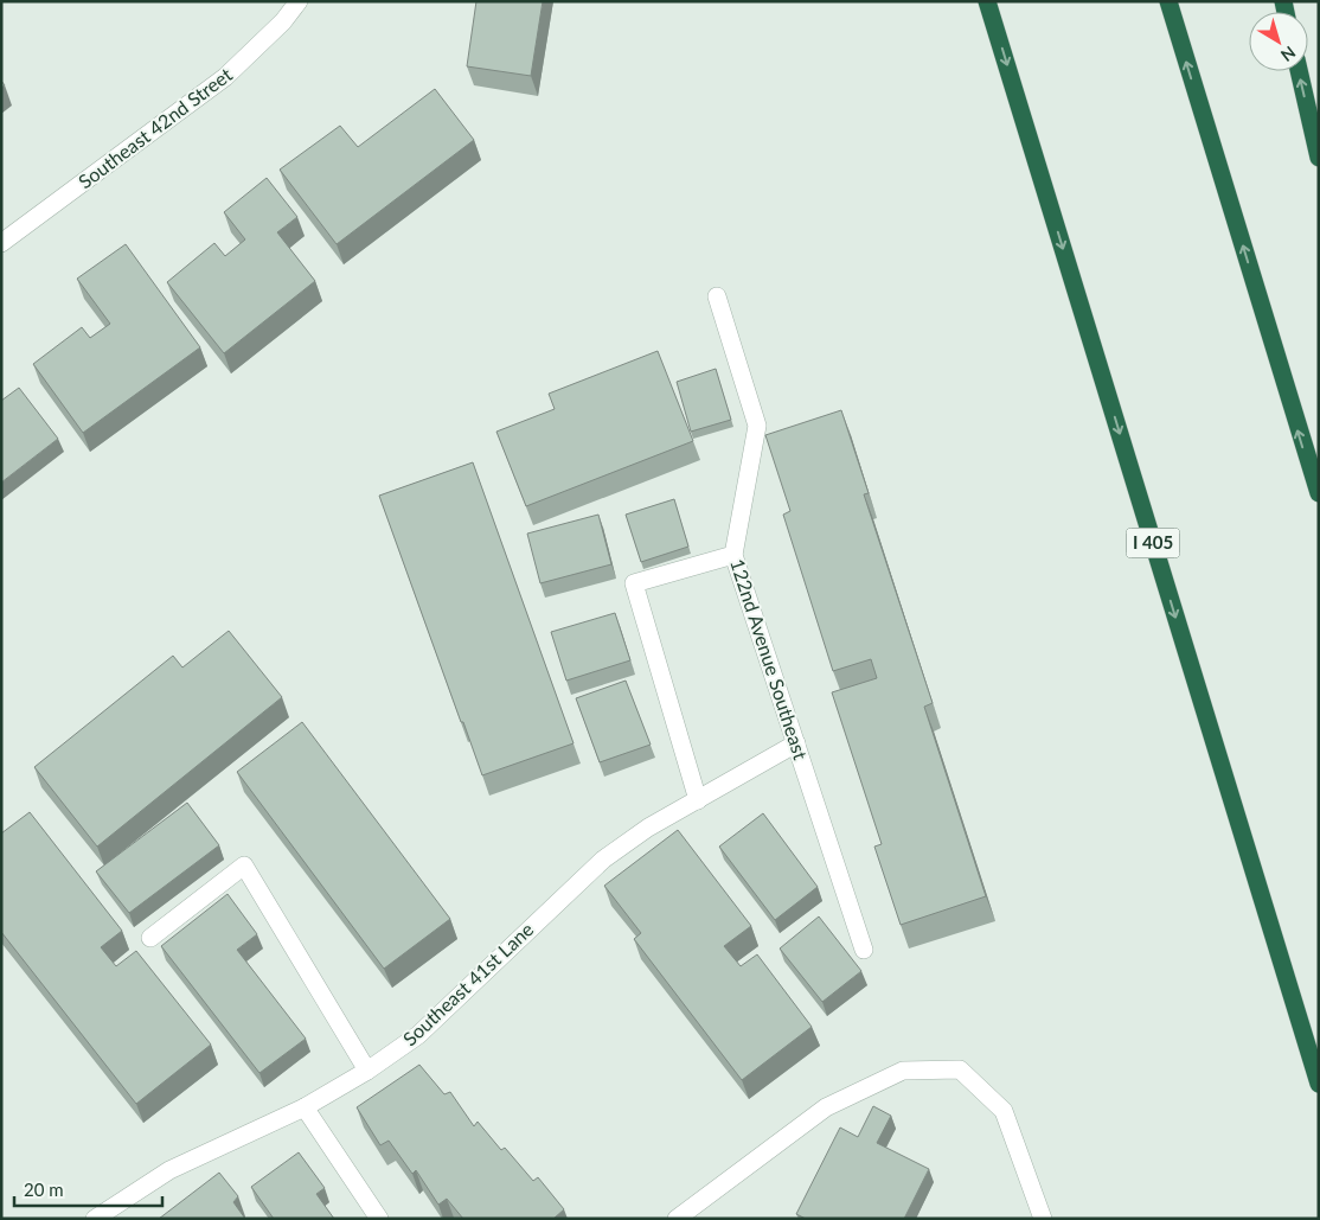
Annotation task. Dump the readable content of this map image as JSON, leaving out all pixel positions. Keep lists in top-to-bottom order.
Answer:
{
  "streets": {
    "highway": ["I 405"],
    "street": ["Southeast 42nd Street", "122nd Avenue Southeast", "Southeast 41st Lane"]
  },
  "crossings": [
    ["122nd Avenue Southeast", "Southeast 41st Lane"]
  ],
  "scale_bar": "20 m",
  "north": "bottom right"
}
